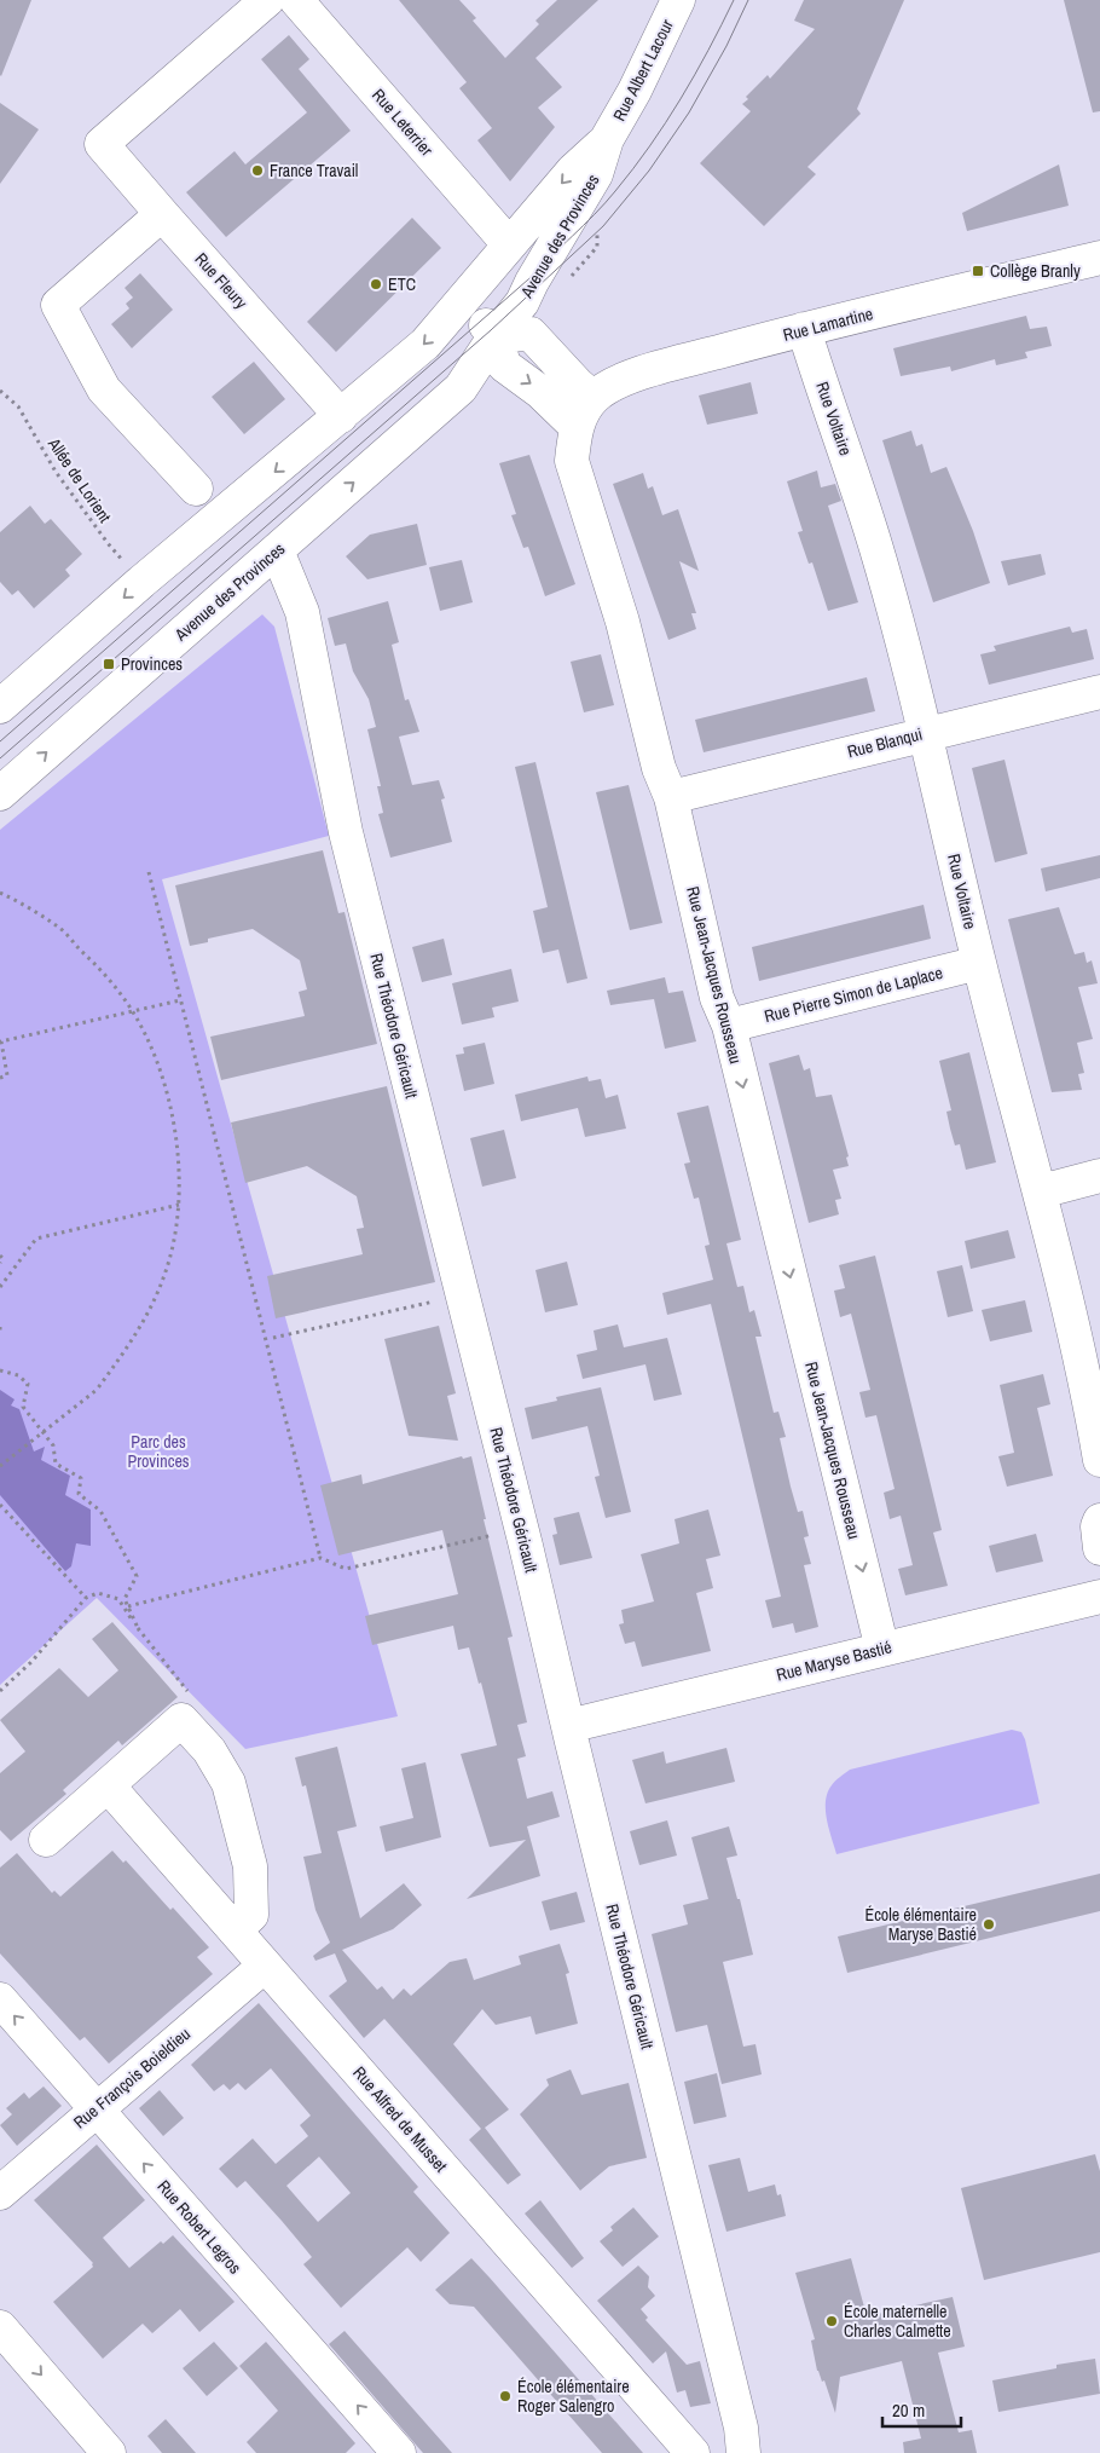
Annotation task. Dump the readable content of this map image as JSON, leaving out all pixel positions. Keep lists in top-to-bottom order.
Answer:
{
  "streets": {
    "street": [
      "Rue Albert Lacour",
      "Rue Leterrier",
      "Avenue des Provinces",
      "Rue Fleury",
      "Rue Lamartine",
      "Rue Voltaire",
      "Rue Blanqui",
      "Rue Jean-Jacques Rousseau",
      "Rue Pierre Simon de Laplace",
      "Rue Théodore Géricault",
      "Rue Maryse Bastié",
      "Rue François Boieldieu",
      "Rue Alfred de Musset",
      "Rue Robert Legros"
    ],
    "path": ["Allée de Lorient"]
  },
  "crossings": [
    ["Rue Albert Lacour", "Avenue des Provinces"],
    ["Rue Leterrier", "Avenue des Provinces"],
    ["Avenue des Provinces", "Rue Fleury"],
    ["Avenue des Provinces", "Allée de Lorient"],
    ["Avenue des Provinces", "Rue Théodore Géricault"],
    ["Rue Lamartine", "Rue Voltaire"],
    ["Rue Lamartine", "Rue Jean-Jacques Rousseau"],
    ["Rue Voltaire", "Rue Blanqui"],
    ["Rue Voltaire", "Rue Pierre Simon de Laplace"],
    ["Rue Blanqui", "Rue Jean-Jacques Rousseau"],
    ["Rue Jean-Jacques Rousseau", "Rue Pierre Simon de Laplace"],
    ["Rue Jean-Jacques Rousseau", "Rue Maryse Bastié"],
    ["Rue Théodore Géricault", "Rue Maryse Bastié"],
    ["Rue François Boieldieu", "Rue Alfred de Musset"],
    ["Rue François Boieldieu", "Rue Robert Legros"]
  ],
  "one_way": ["Rue Jean-Jacques Rousseau", "Rue Robert Legros"],
  "parks": ["Parc des Provinces"],
  "places": {
    "other": [
      "France Travail",
      "ETC",
      "École élémentaire Maryse Bastié",
      "École maternelle Charles Calmette",
      "École élémentaire Roger Salengro"
    ],
    "transit": ["Collège Branly", "Provinces"]
  },
  "scale_bar": "20 m"
}
